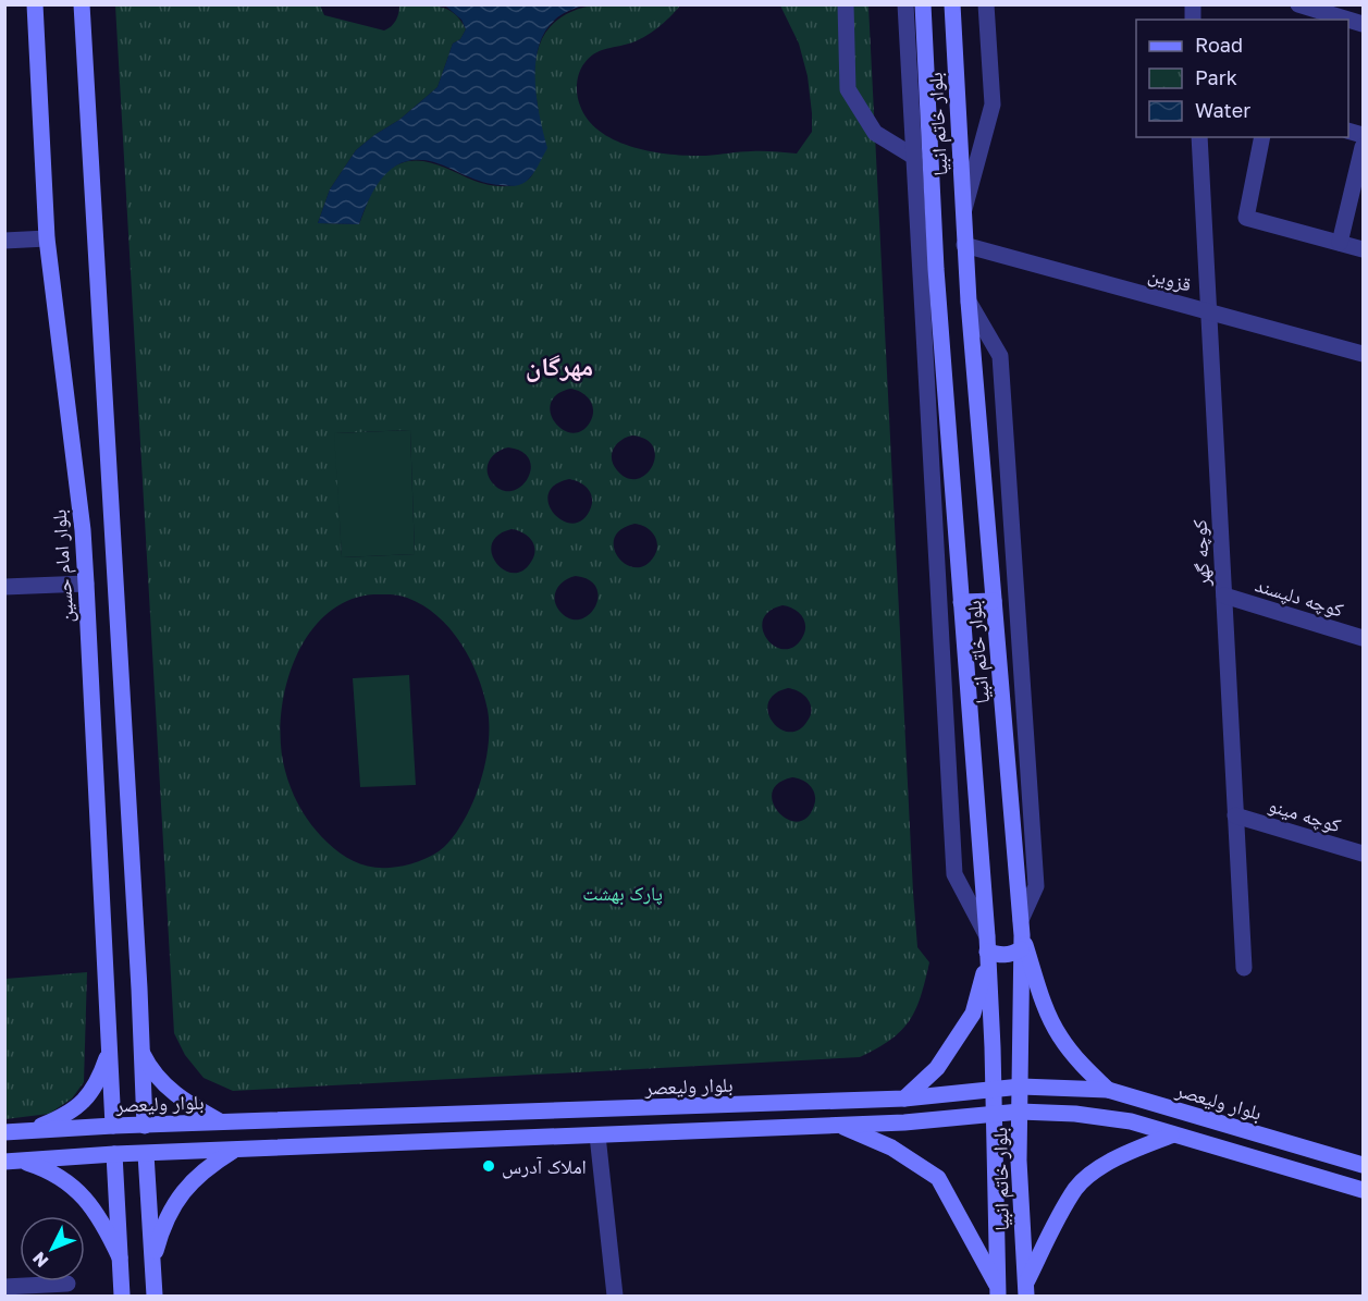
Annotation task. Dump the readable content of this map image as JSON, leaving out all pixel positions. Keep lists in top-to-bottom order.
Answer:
{
  "streets": {
    "main road": ["بلوار خاتم انبیا", "بلوار امام حسین", "بلوار ولیعصر"],
    "street": [
      "قزوین",
      "کوچه گهر",
      "کوچه دلپسند",
      "کوچه مینو"
    ]
  },
  "crossings": [
    ["بلوار خاتم انبیا", "قزوین"],
    ["بلوار خاتم انبیا", "بلوار ولیعصر"],
    ["قزوین", "کوچه گهر"],
    ["کوچه گهر", "کوچه دلپسند"],
    ["کوچه گهر", "کوچه مینو"],
    ["بلوار امام حسین", "بلوار ولیعصر"]
  ],
  "districts": ["مهرگان"],
  "parks": ["پارک بهشت"],
  "places": ["املاک آدرس"],
  "legend": ["Road", "Park", "Water"],
  "north": "bottom left"
}
